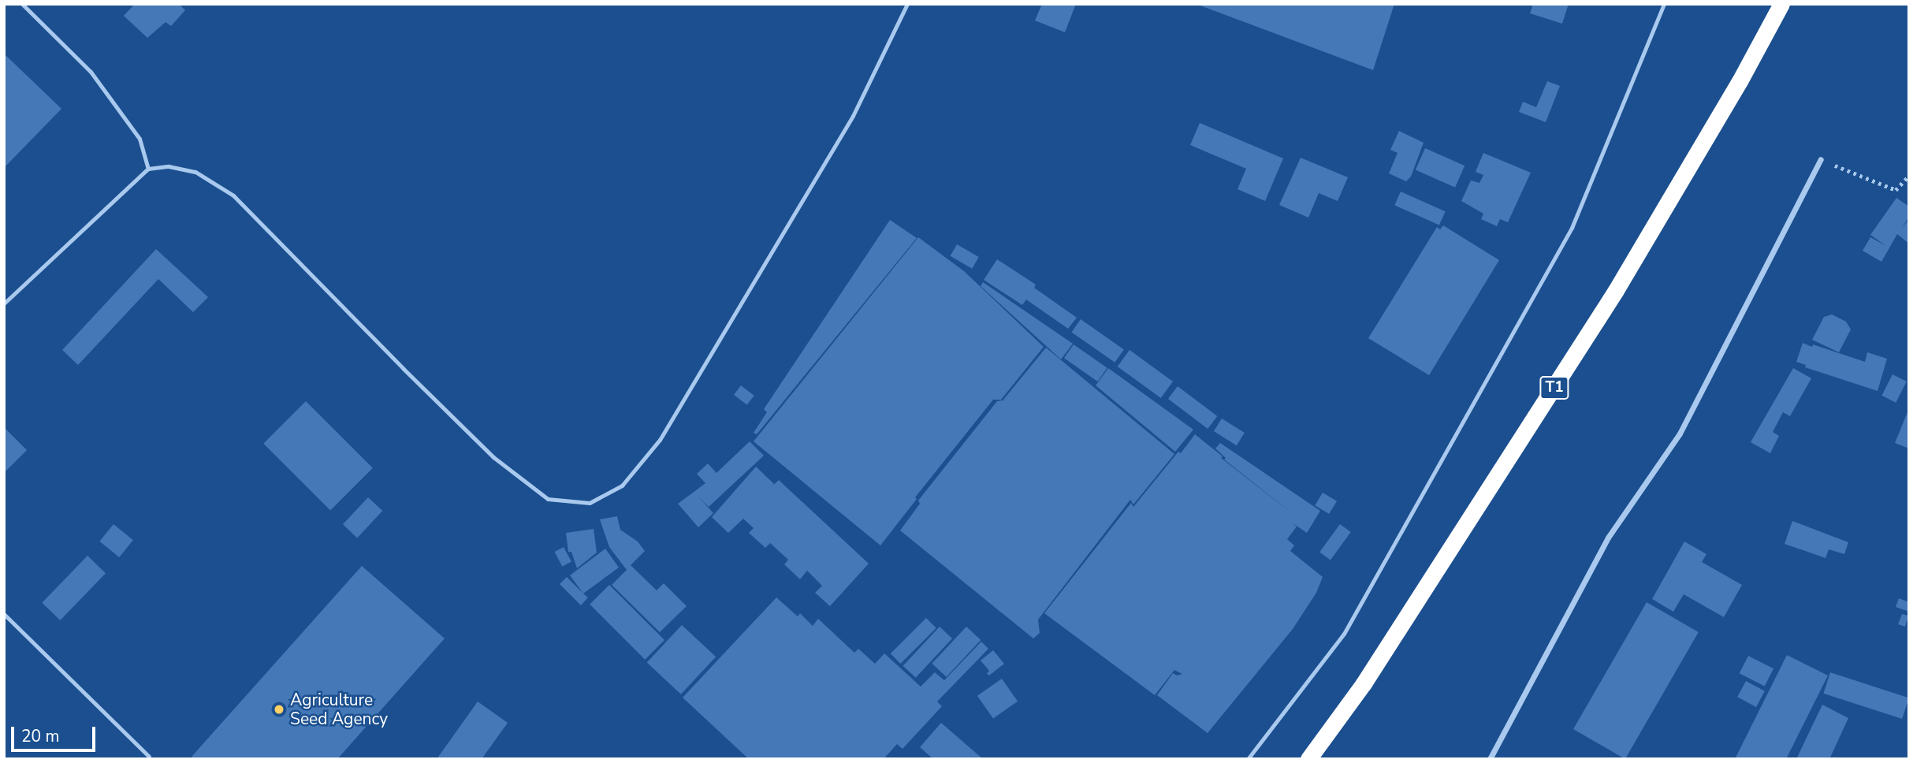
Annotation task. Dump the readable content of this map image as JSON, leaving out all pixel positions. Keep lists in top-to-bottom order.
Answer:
{
  "streets": {
    "highway": ["T1"]
  },
  "places": ["Agriculture Seed Agency"],
  "scale_bar": "20 m"
}
